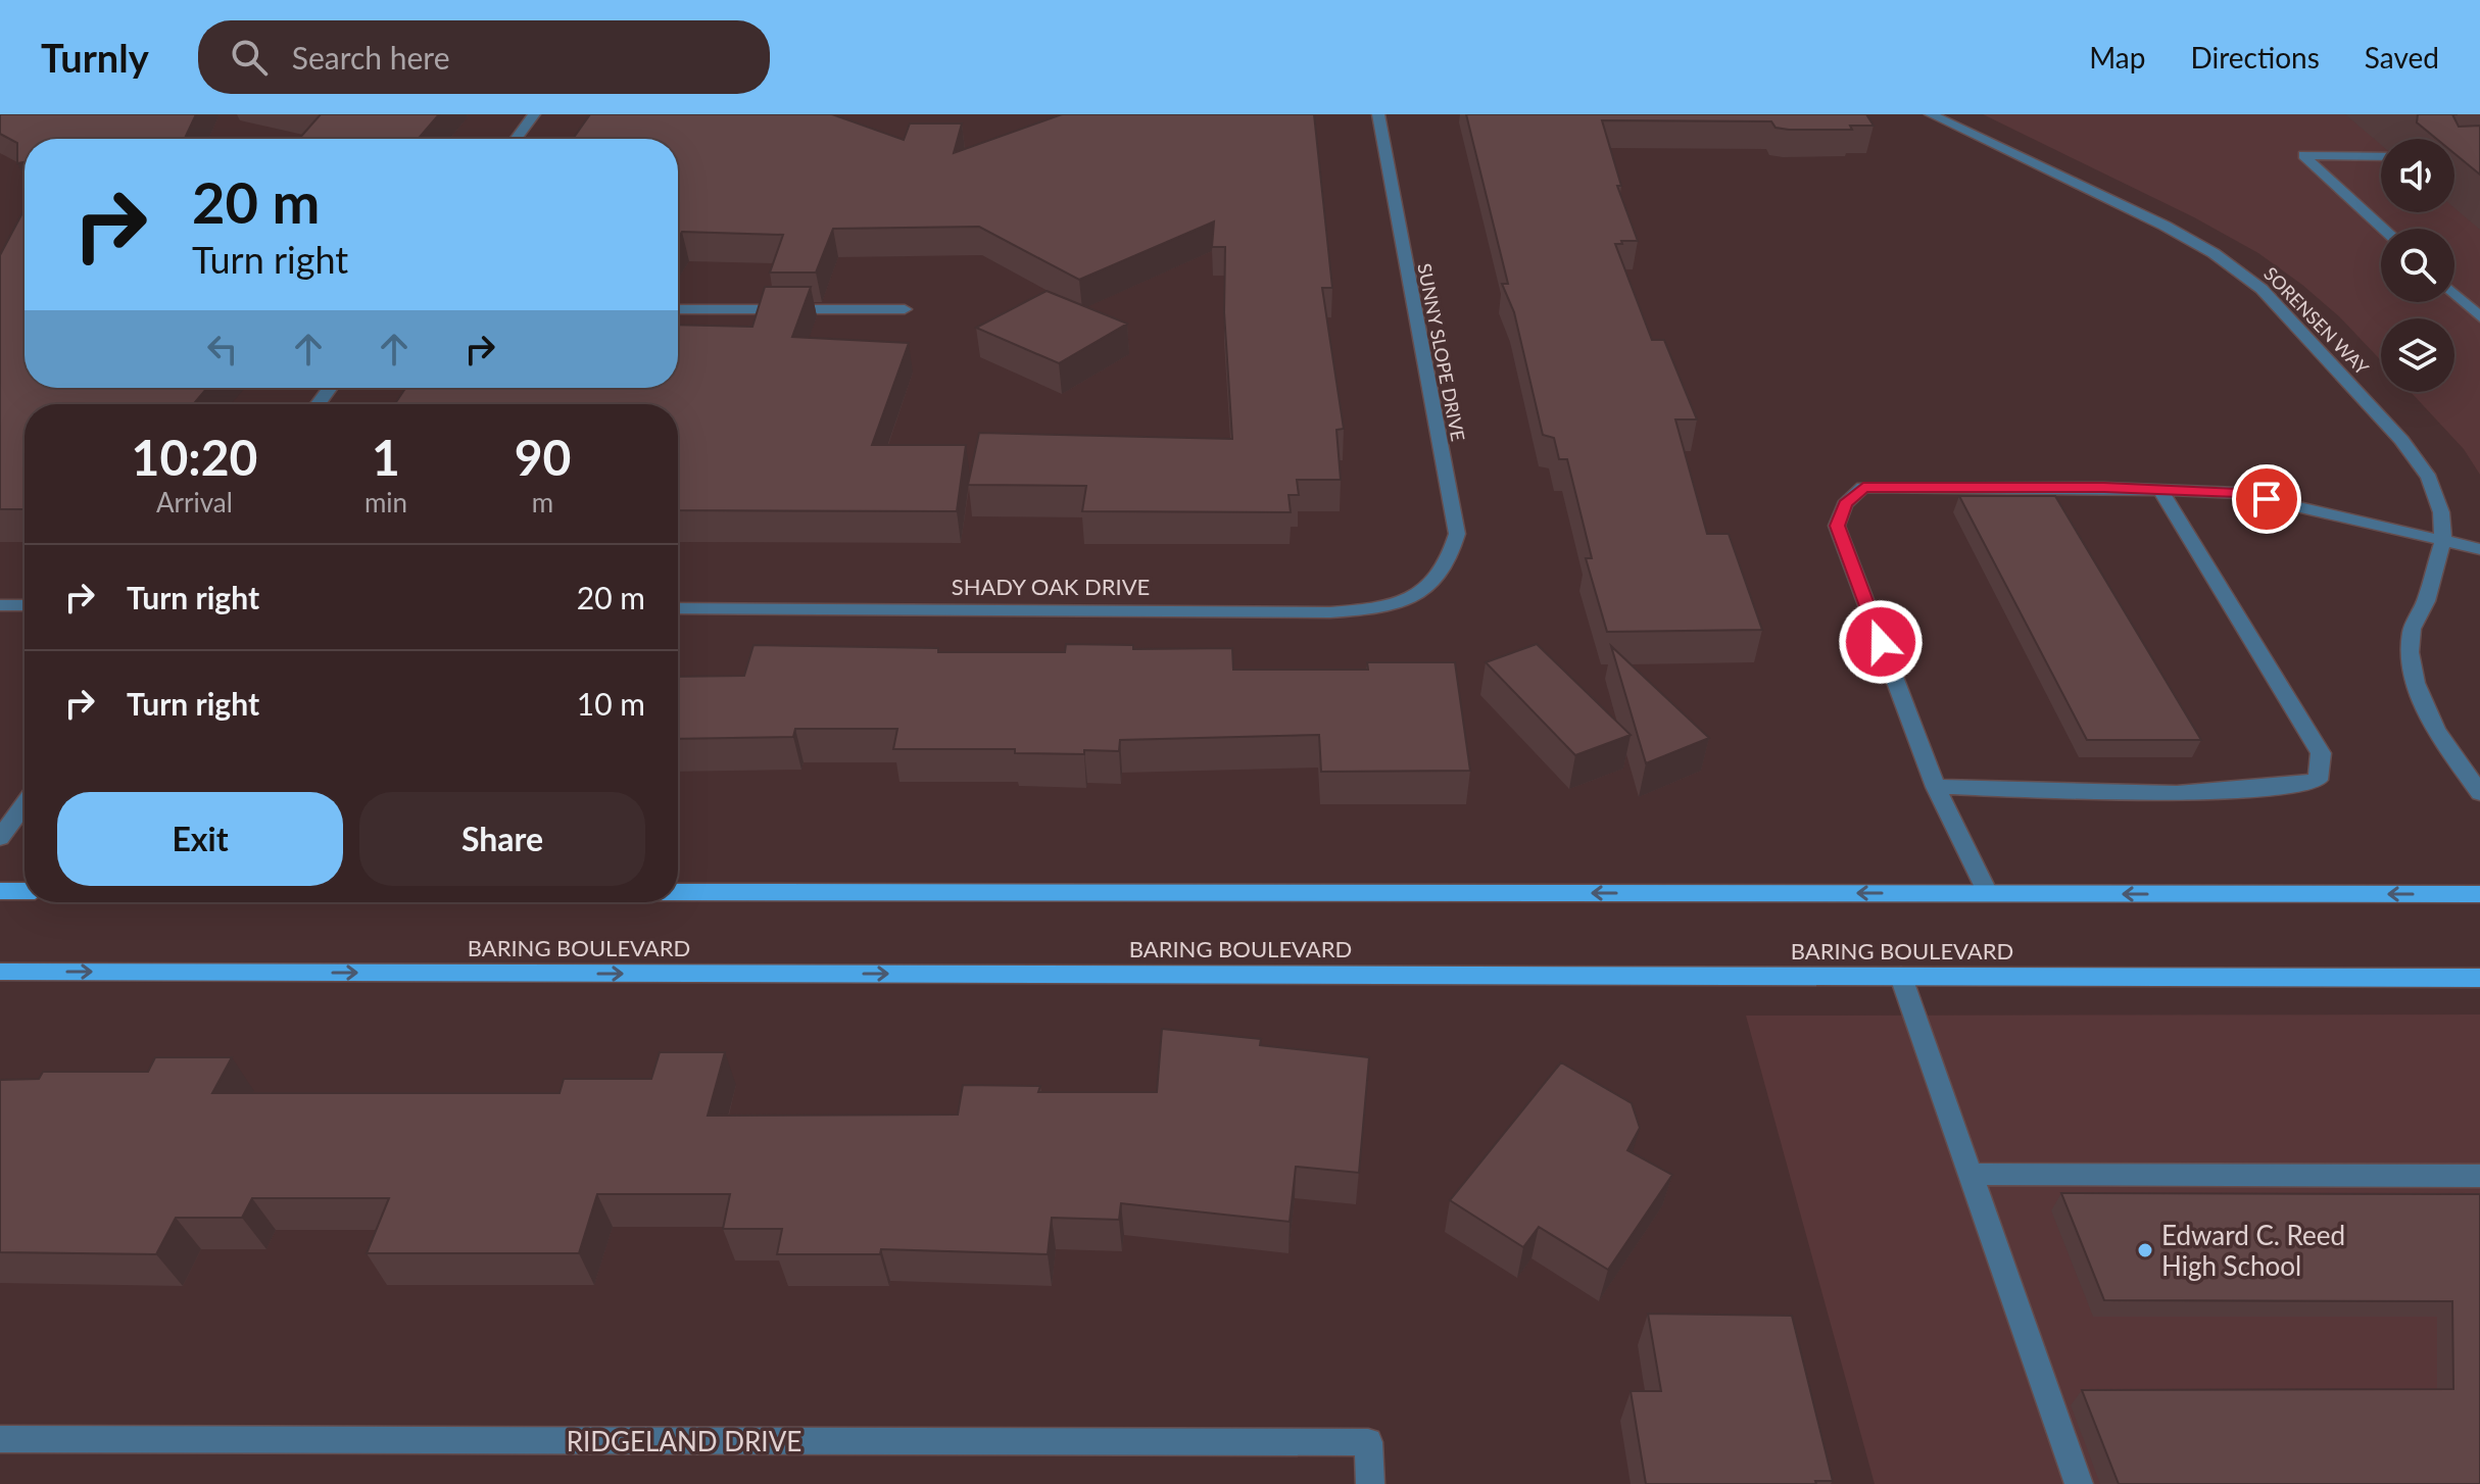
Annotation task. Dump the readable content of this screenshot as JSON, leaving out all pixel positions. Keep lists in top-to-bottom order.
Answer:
{
  "streets": {
    "main road": ["BARING BOULEVARD"],
    "street": [
      "SORENSEN WAY",
      "SUNNY SLOPE DRIVE",
      "SHADY OAK DRIVE",
      "RIDGELAND DRIVE"
    ]
  },
  "crossings": [
    ["SUNNY SLOPE DRIVE", "SHADY OAK DRIVE"]
  ],
  "places": ["Edward C. Reed High School"],
  "page": {
    "header": "Turnly",
    "search": "Search here",
    "nav": ["Map", "Directions", "Saved"],
    "turn": ["20 m", "Turn right"],
    "eta": [
      "10:20",
      "Arrival",
      "1",
      "min",
      "90",
      "m"
    ],
    "list": [
      {
        "name": "Turn right",
        "value": "20 m"
      },
      {
        "name": "Turn right",
        "value": "10 m"
      }
    ],
    "buttons": ["Exit", "Share"]
  }
}
